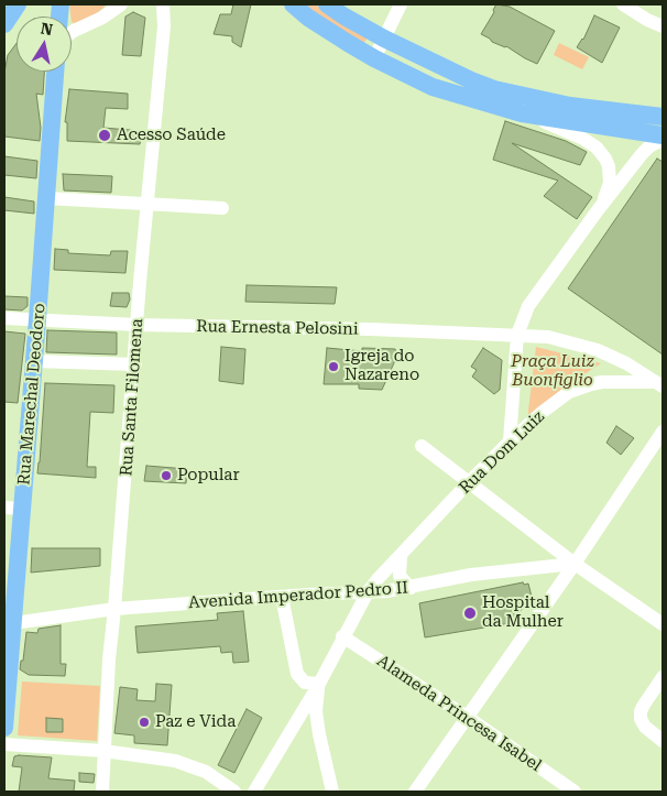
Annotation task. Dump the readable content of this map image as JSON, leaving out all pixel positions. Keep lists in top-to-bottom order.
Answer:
{
  "streets": {
    "main road": ["Rua Marechal Deodoro"],
    "street": [
      "Rua Ernesta Pelosini",
      "Rua Santa Filomena",
      "Rua Dom Luiz",
      "Avenida Imperador Pedro II",
      "Alameda Princesa Isabel"
    ]
  },
  "crossings": [
    ["Rua Ernesta Pelosini", "Rua Marechal Deodoro"],
    ["Rua Ernesta Pelosini", "Rua Santa Filomena"],
    ["Rua Ernesta Pelosini", "Rua Dom Luiz"],
    ["Rua Marechal Deodoro", "Avenida Imperador Pedro II"],
    ["Rua Santa Filomena", "Avenida Imperador Pedro II"],
    ["Rua Dom Luiz", "Avenida Imperador Pedro II"],
    ["Rua Dom Luiz", "Alameda Princesa Isabel"]
  ],
  "parks": ["Praça Luiz Buonfiglio"],
  "places": [
    "Acesso Saúde",
    "Igreja do Nazareno",
    "Popular",
    "Hospital da Mulher",
    "Paz e Vida"
  ],
  "north": "top"
}
